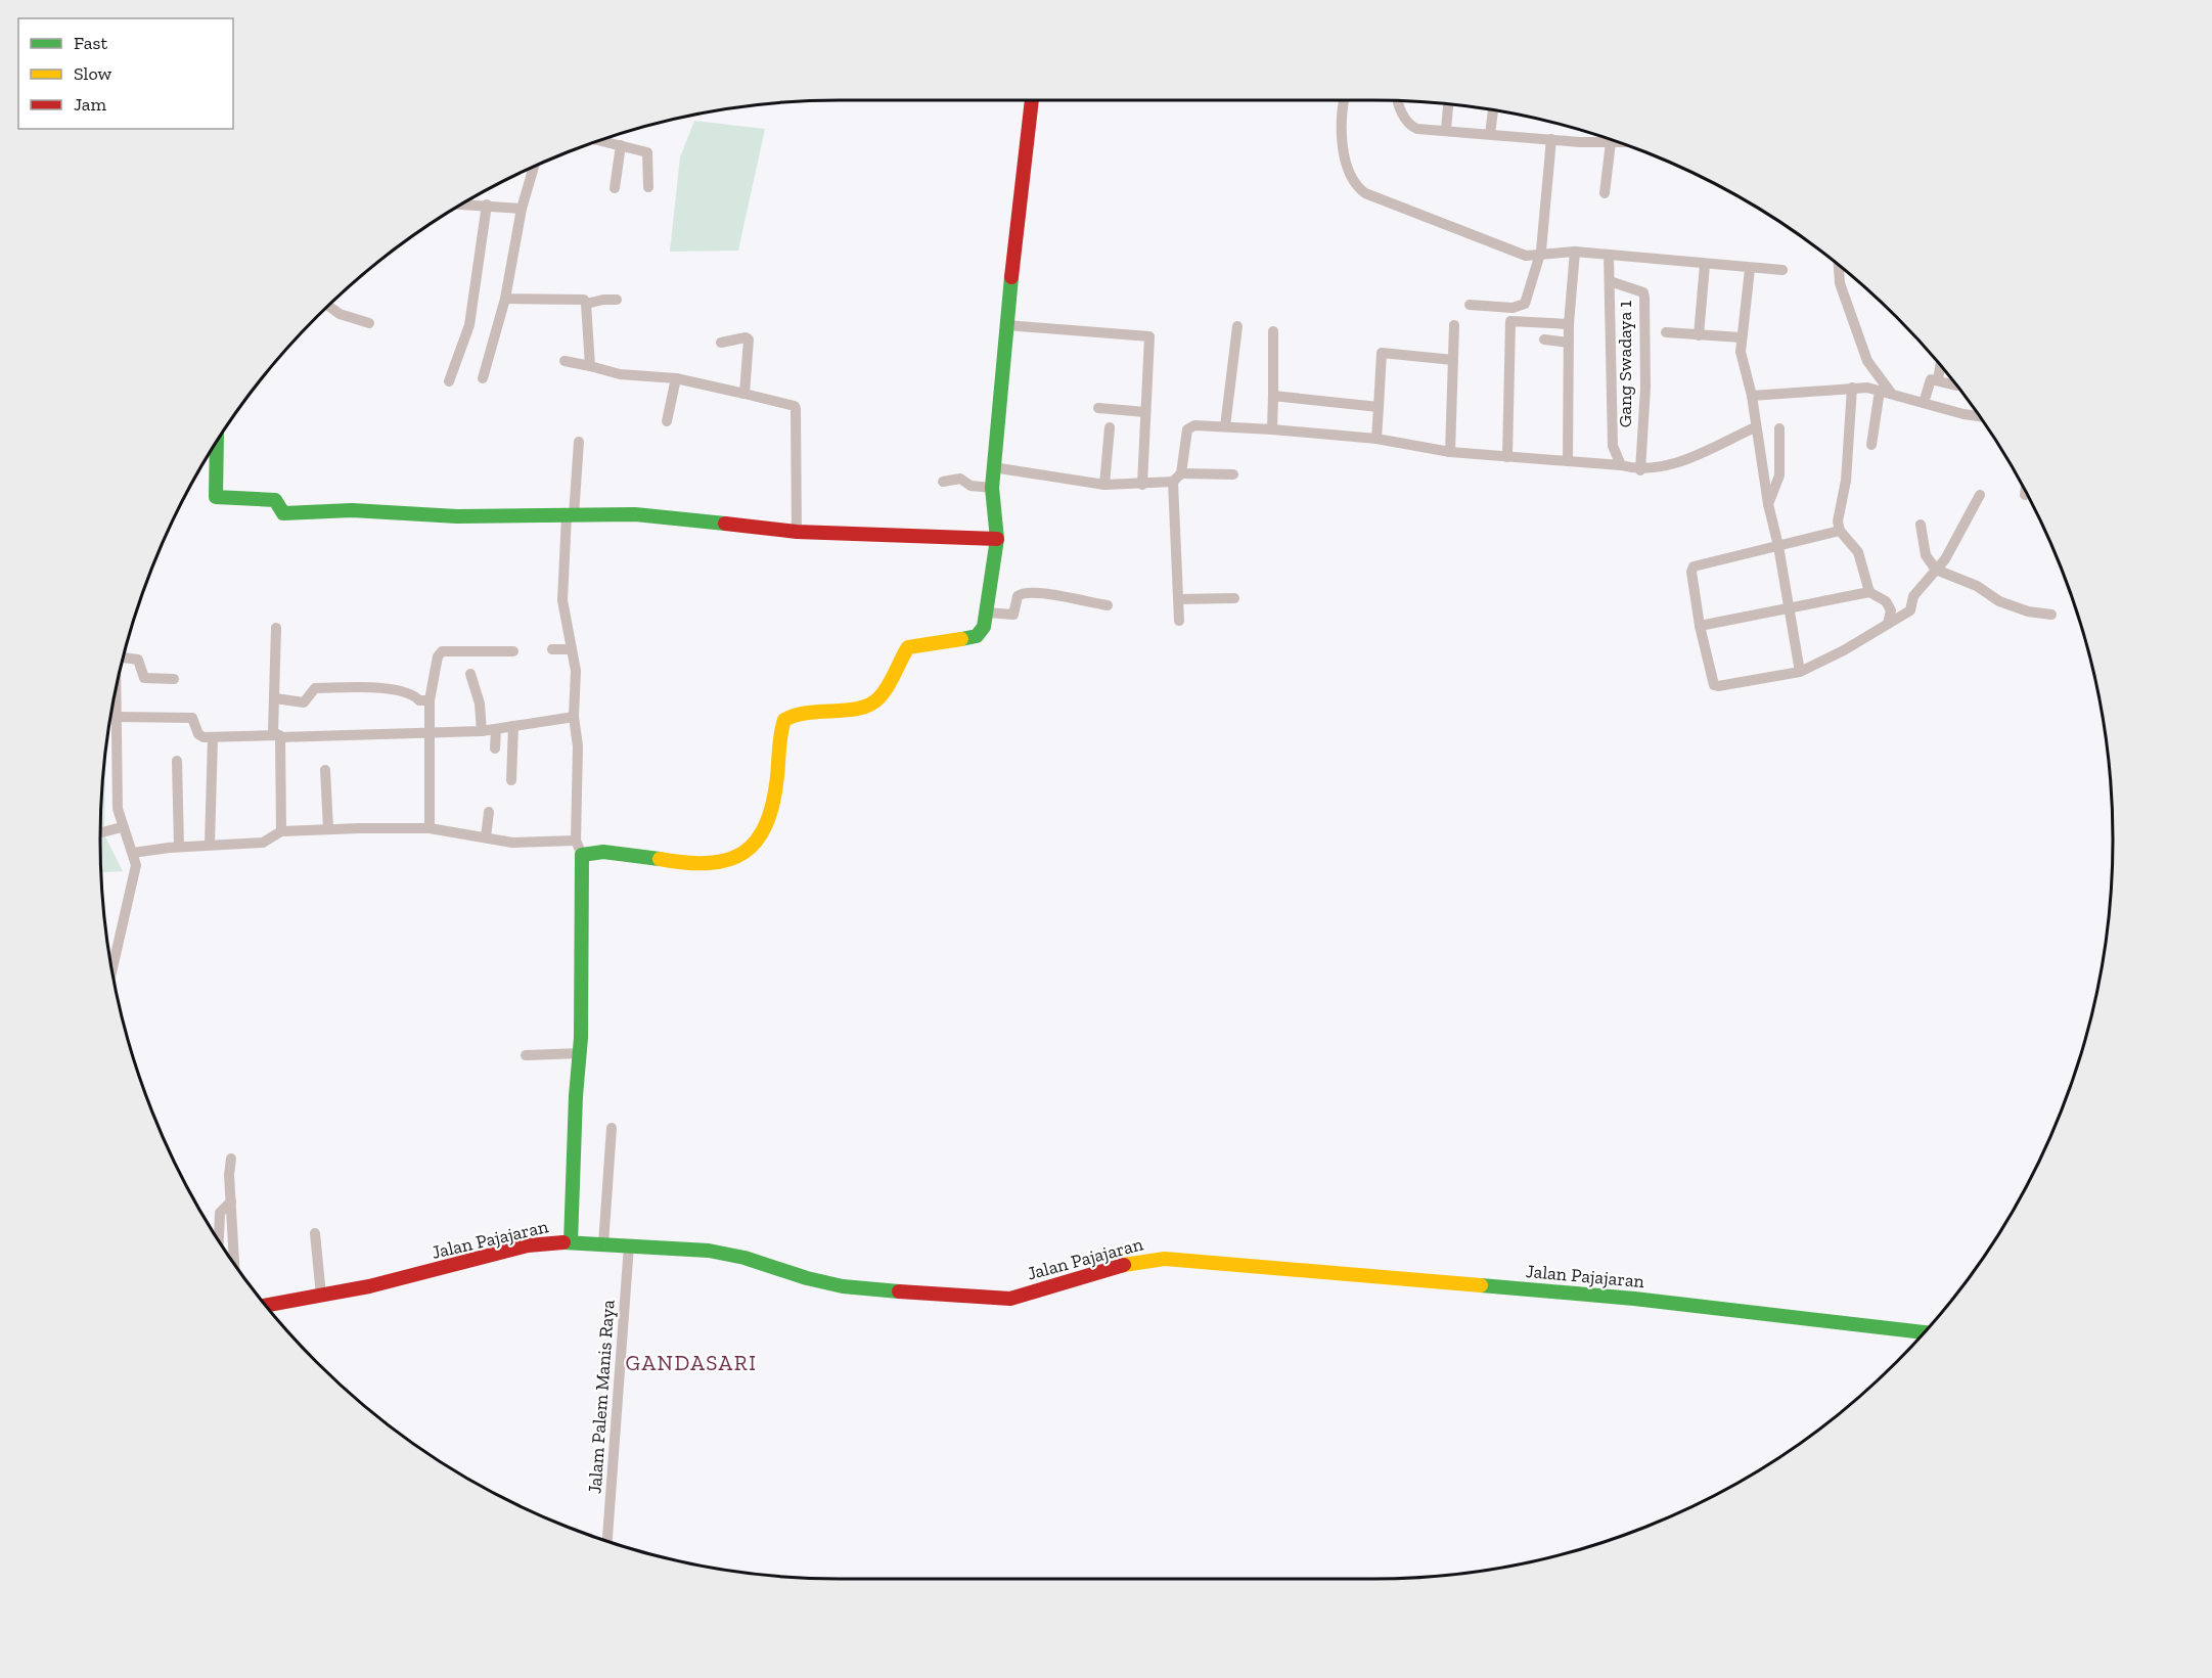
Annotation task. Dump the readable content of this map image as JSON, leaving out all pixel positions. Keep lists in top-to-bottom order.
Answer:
{
  "streets": {
    "street": ["Gang Swadaya 1", "Jalan Pajajaran", "Jalam Palem Manis Raya"]
  },
  "crossings": [
    ["Jalan Pajajaran", "Jalam Palem Manis Raya"]
  ],
  "districts": ["GANDASARI"],
  "legend": ["Fast", "Slow", "Jam"]
}
